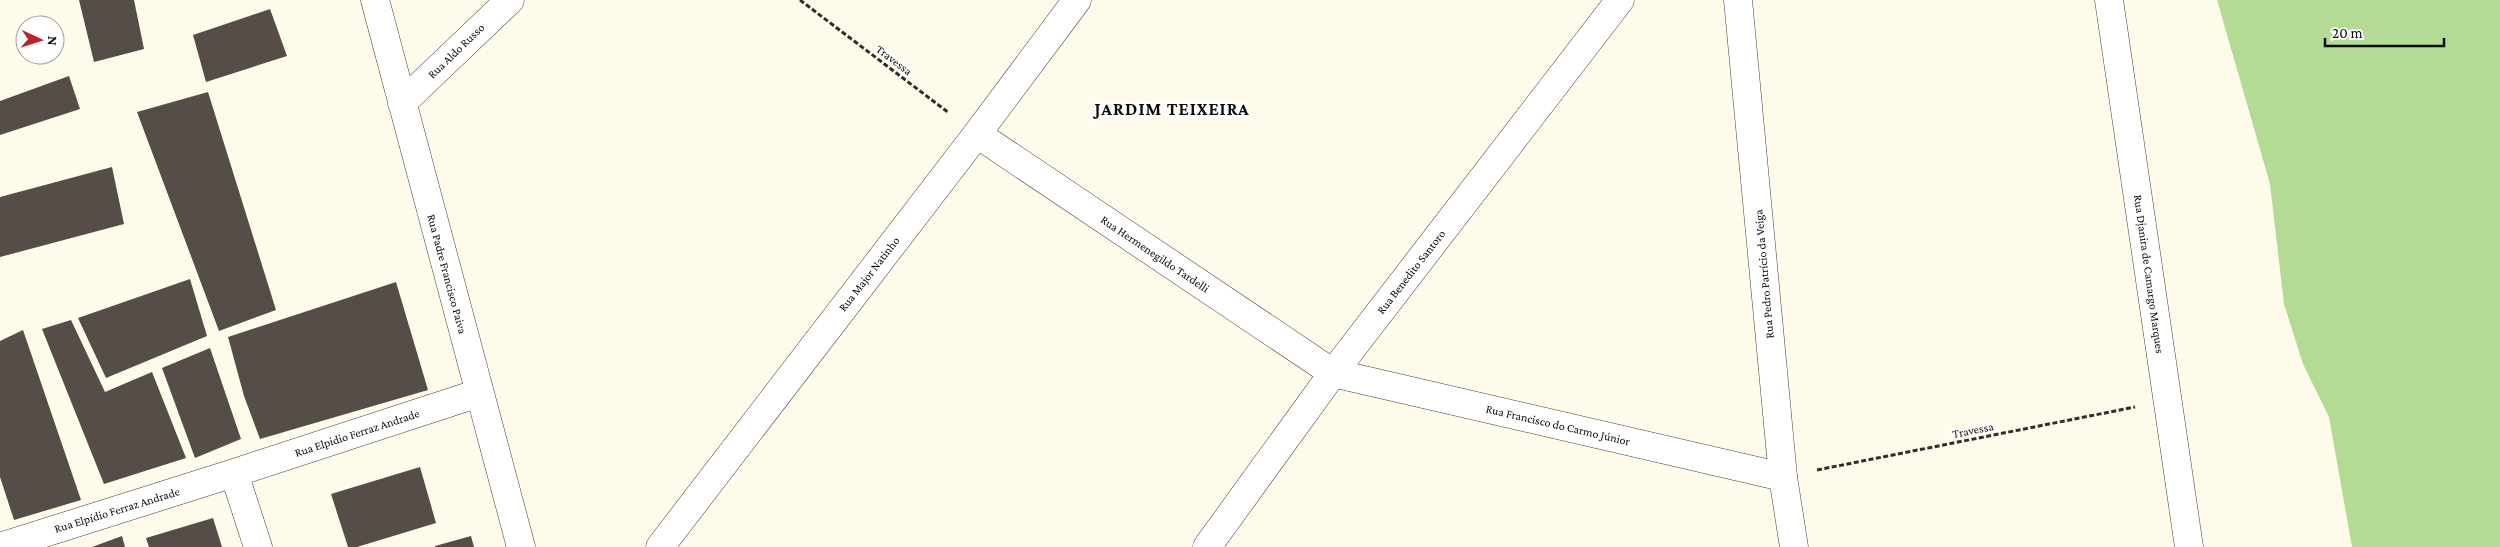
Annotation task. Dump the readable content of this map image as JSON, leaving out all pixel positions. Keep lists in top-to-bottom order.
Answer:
{
  "streets": {
    "street": [
      "Rua Aldo Russo",
      "Rua Hermenegildo Tardelli",
      "Rua Benedito Santoro",
      "Rua Padre Francisco Paiva",
      "Rua Major Natinho",
      "Rua Pedro Patrício da Veiga",
      "Rua Djanira de Camargo Marques",
      "Rua Francisco do Carmo Júnior",
      "Rua Elpidio Ferraz Andrade",
      "Rua Elpídio Ferraz Andrade"
    ],
    "path": ["Travessa"]
  },
  "crossings": [
    ["Rua Aldo Russo", "Rua Padre Francisco Paiva"],
    ["Travessa", "Rua Hermenegildo Tardelli"],
    ["Travessa", "Rua Major Natinho"],
    ["Travessa", "Rua Pedro Patrício da Veiga"],
    ["Travessa", "Rua Djanira de Camargo Marques"],
    ["Travessa", "Rua Francisco do Carmo Júnior"],
    ["Rua Hermenegildo Tardelli", "Rua Benedito Santoro"],
    ["Rua Hermenegildo Tardelli", "Rua Major Natinho"],
    ["Rua Hermenegildo Tardelli", "Rua Francisco do Carmo Júnior"],
    ["Rua Benedito Santoro", "Rua Francisco do Carmo Júnior"],
    ["Rua Padre Francisco Paiva", "Rua Elpidio Ferraz Andrade"],
    ["Rua Pedro Patrício da Veiga", "Rua Francisco do Carmo Júnior"],
    ["Rua Elpidio Ferraz Andrade", "Rua Elpídio Ferraz Andrade"]
  ],
  "districts": ["JARDIM TEIXEIRA"],
  "scale_bar": "20 m",
  "north": "right"
}
